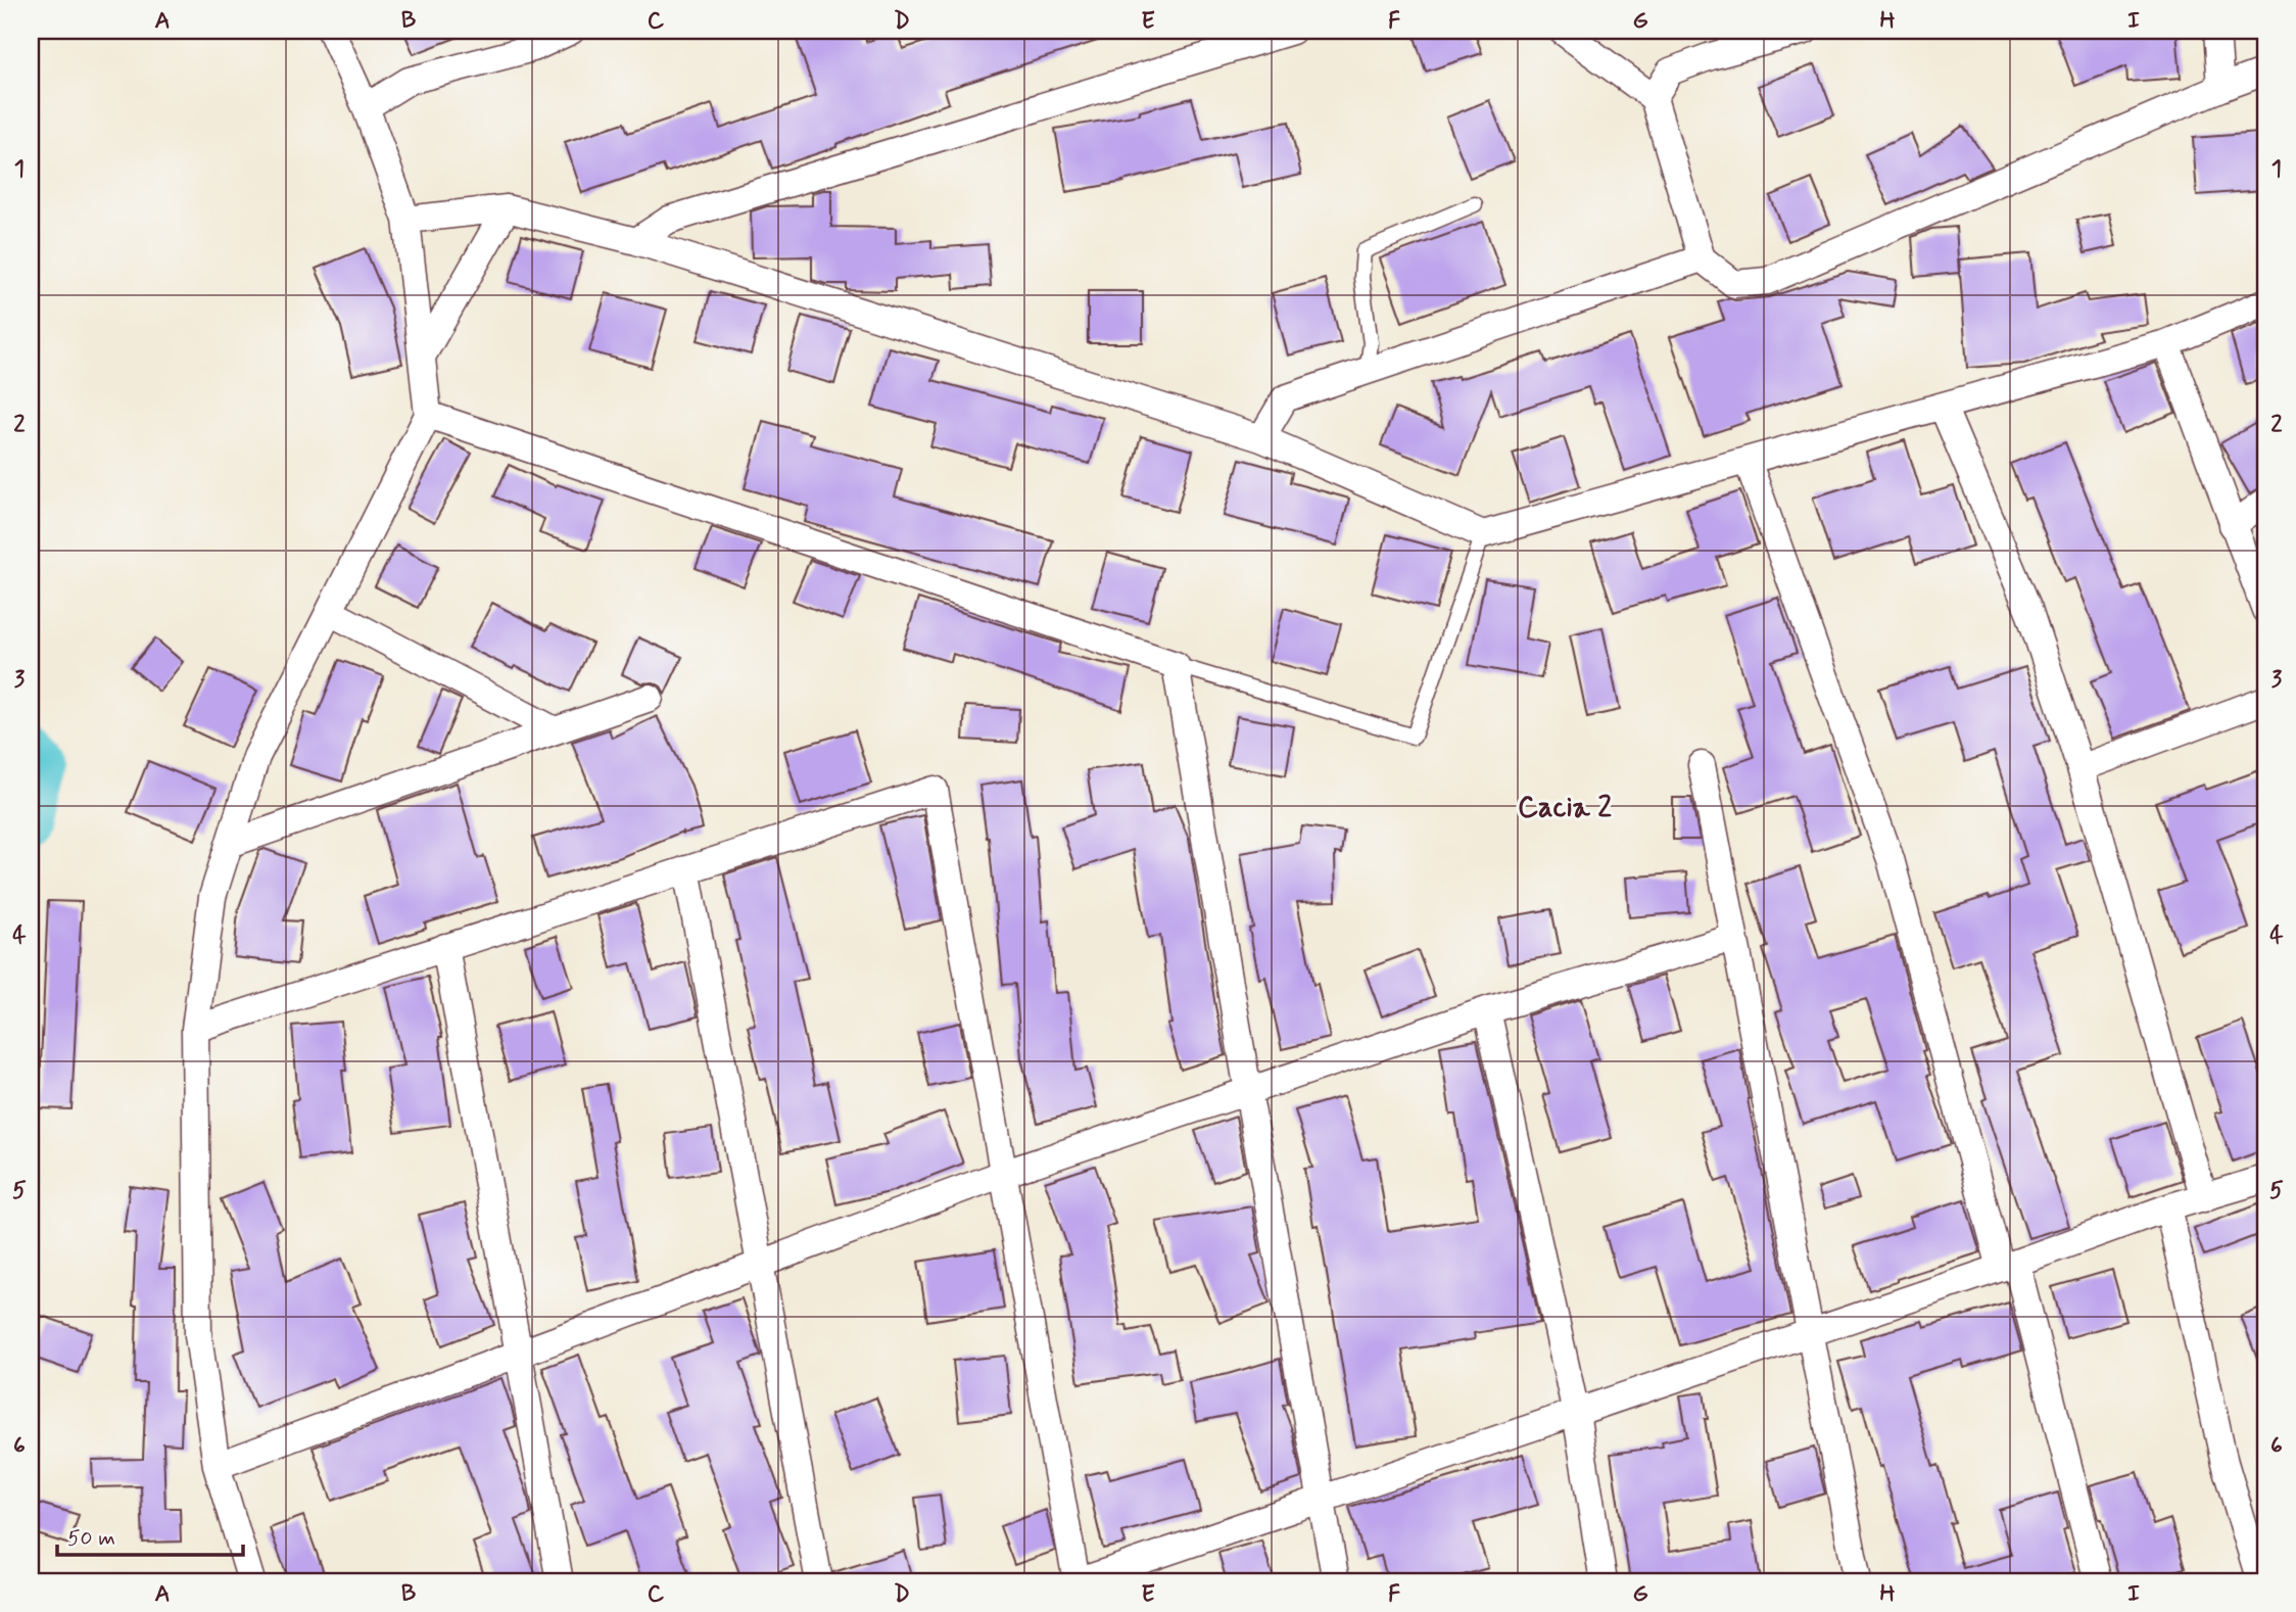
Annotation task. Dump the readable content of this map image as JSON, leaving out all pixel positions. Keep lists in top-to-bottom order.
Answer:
{
  "districts": ["Cacia 2"],
  "scale_bar": "50 m",
  "grid": {
    "columns": [
      "A",
      "B",
      "C",
      "D",
      "E",
      "F",
      "G",
      "H",
      "I"
    ],
    "rows": [
      "1",
      "2",
      "3",
      "4",
      "5",
      "6"
    ]
  }
}
